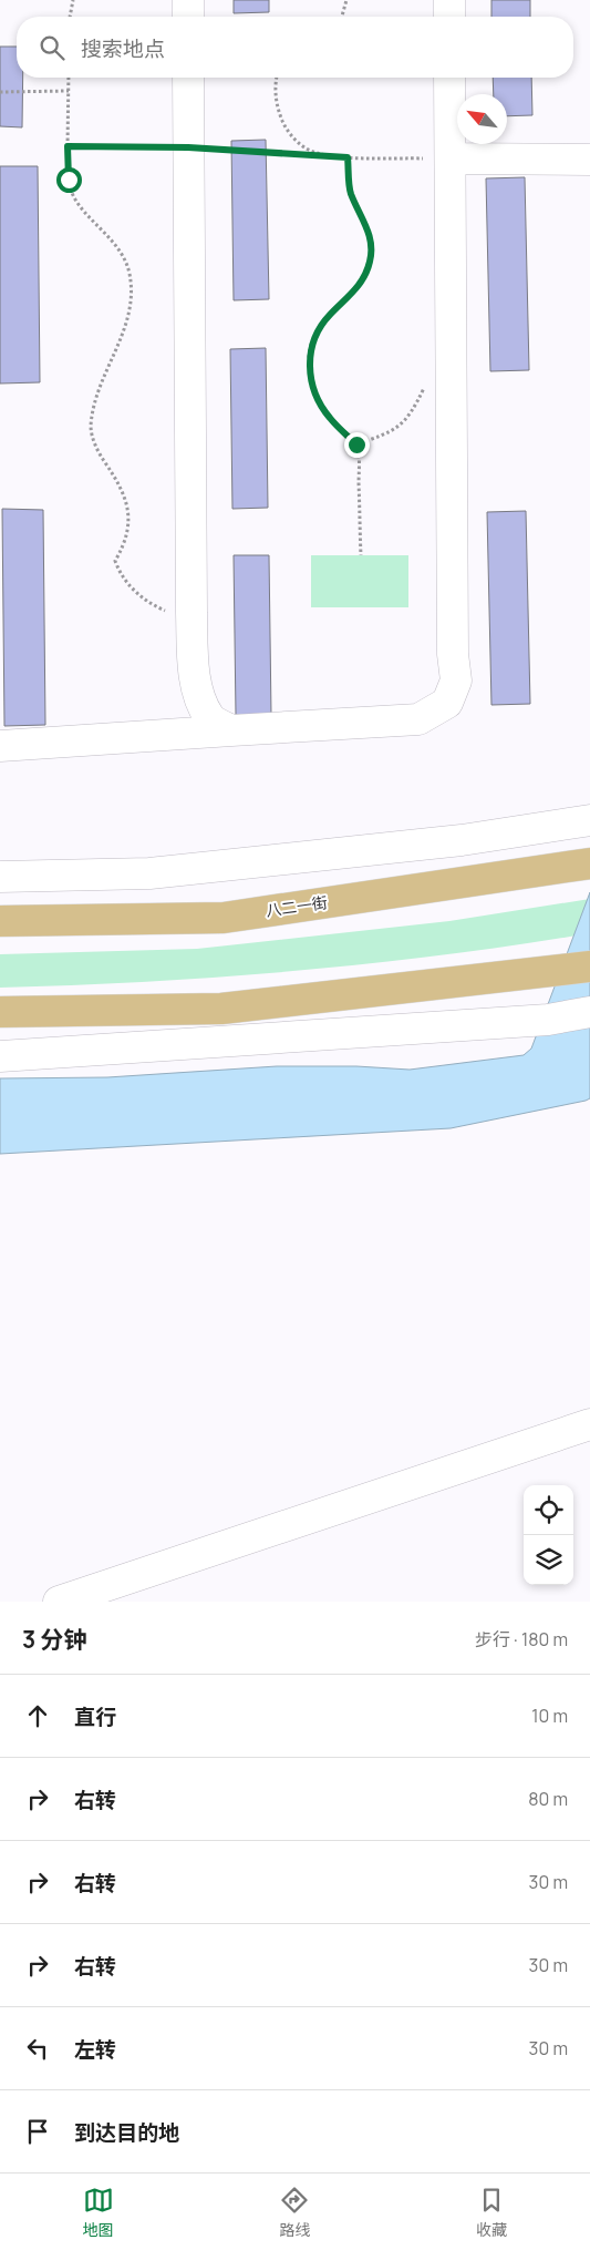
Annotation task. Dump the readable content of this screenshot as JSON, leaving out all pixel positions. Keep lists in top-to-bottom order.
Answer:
{
  "streets": {
    "main road": ["八二一街"]
  },
  "north": "top left",
  "page": {
    "search": "搜索地点",
    "heading": ["3 分钟", "步行 · 180 m"],
    "list": [
      ["直行", "10 m"],
      ["右转", "80 m"],
      ["右转", "30 m"],
      ["右转", "30 m"],
      ["左转", "30 m"],
      "到达目的地"
    ],
    "nav": ["地图", "路线", "收藏"]
  }
}
